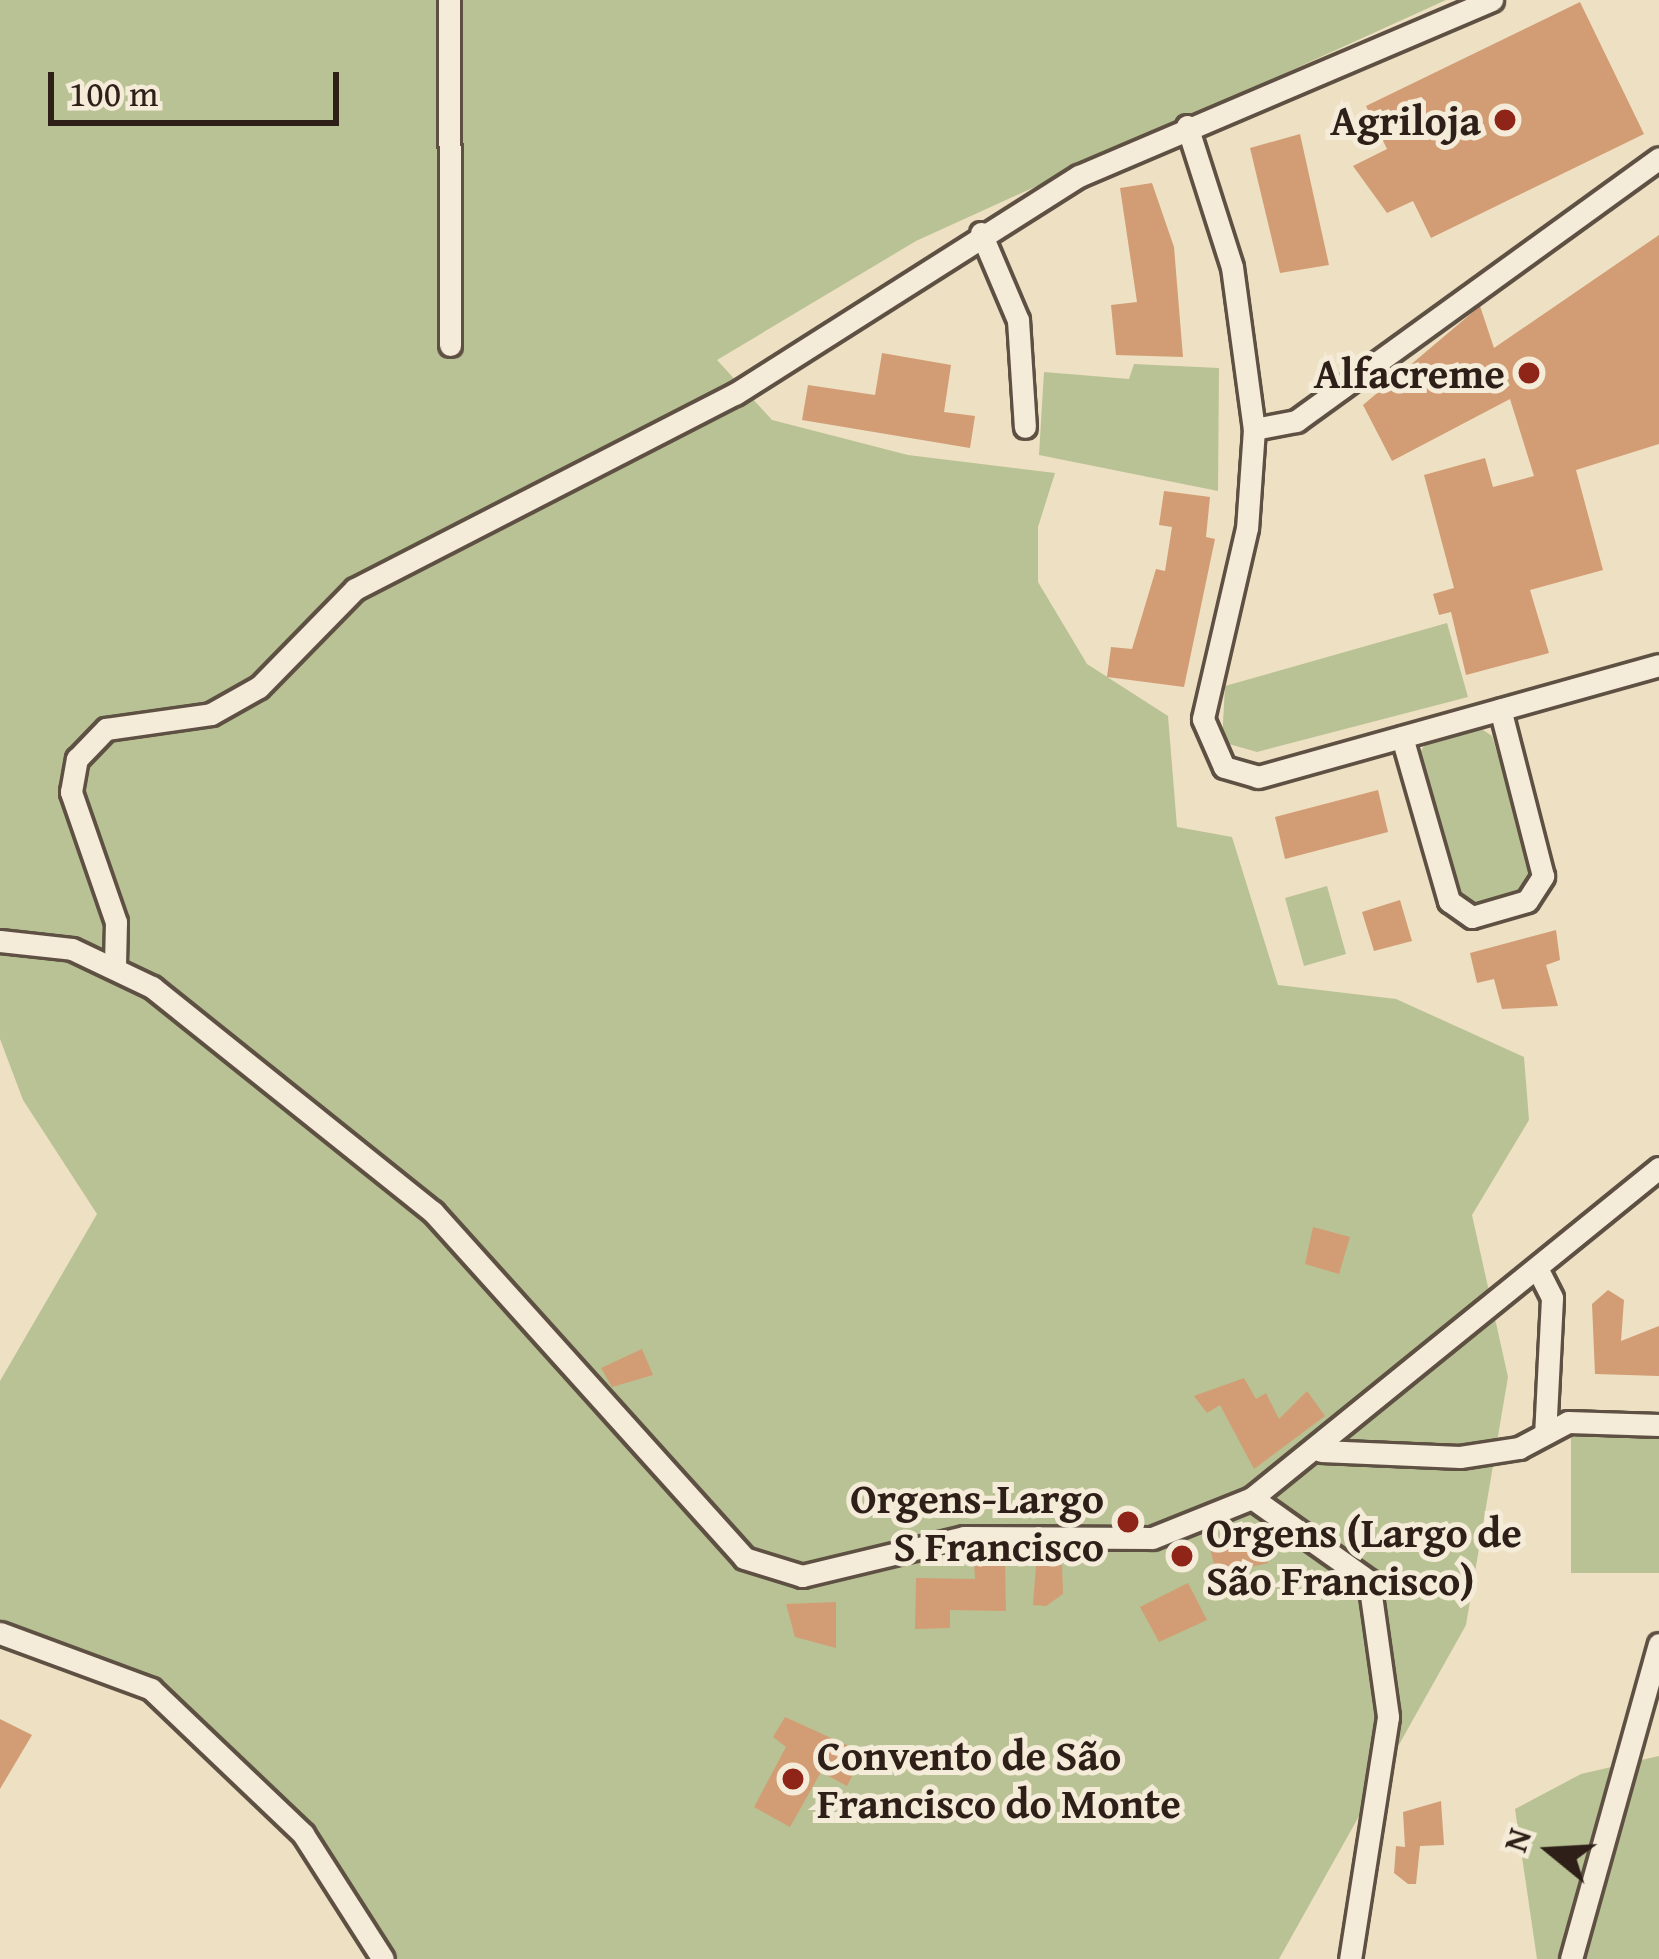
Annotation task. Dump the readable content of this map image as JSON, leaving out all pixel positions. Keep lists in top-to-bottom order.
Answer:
{
  "places": [
    "Agriloja",
    "Alfacreme",
    "Orgens-Largo S Francisco",
    "Orgens (Largo de São Francisco)",
    "Convento de São Francisco do Monte"
  ],
  "scale_bar": "100 m",
  "north": "left"
}
